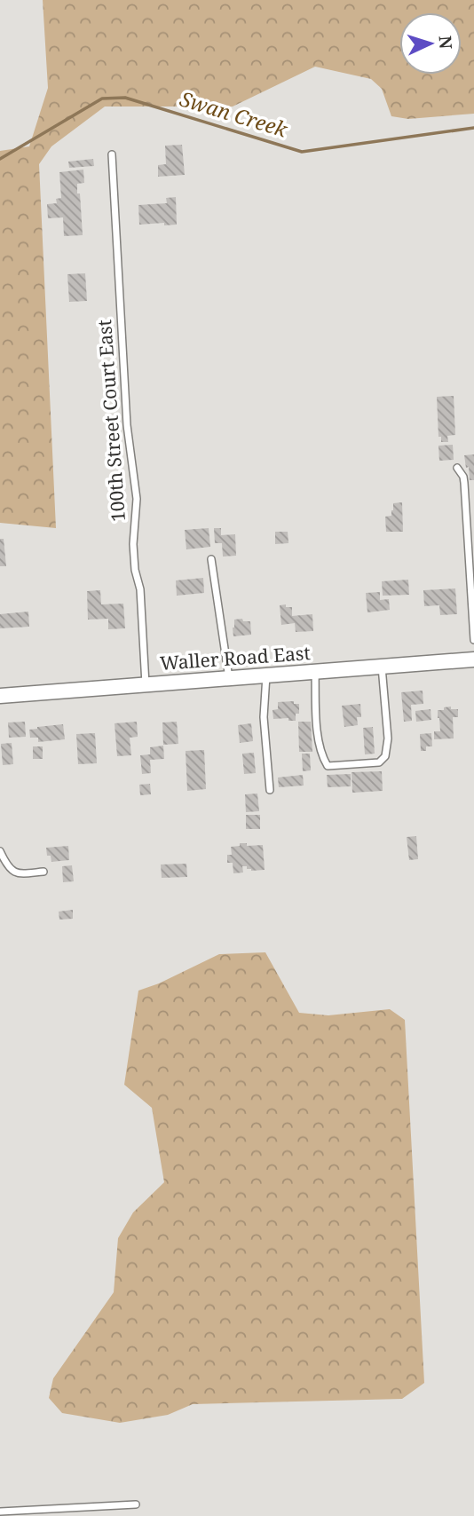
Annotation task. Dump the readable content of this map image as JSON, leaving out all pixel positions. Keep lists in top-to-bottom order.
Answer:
{
  "streets": {
    "street": ["Waller Road East"],
    "lane": ["100th Street Court East"]
  },
  "crossings": [
    ["100th Street Court East", "Waller Road East"]
  ],
  "water": ["Swan Creek"],
  "north": "right"
}
